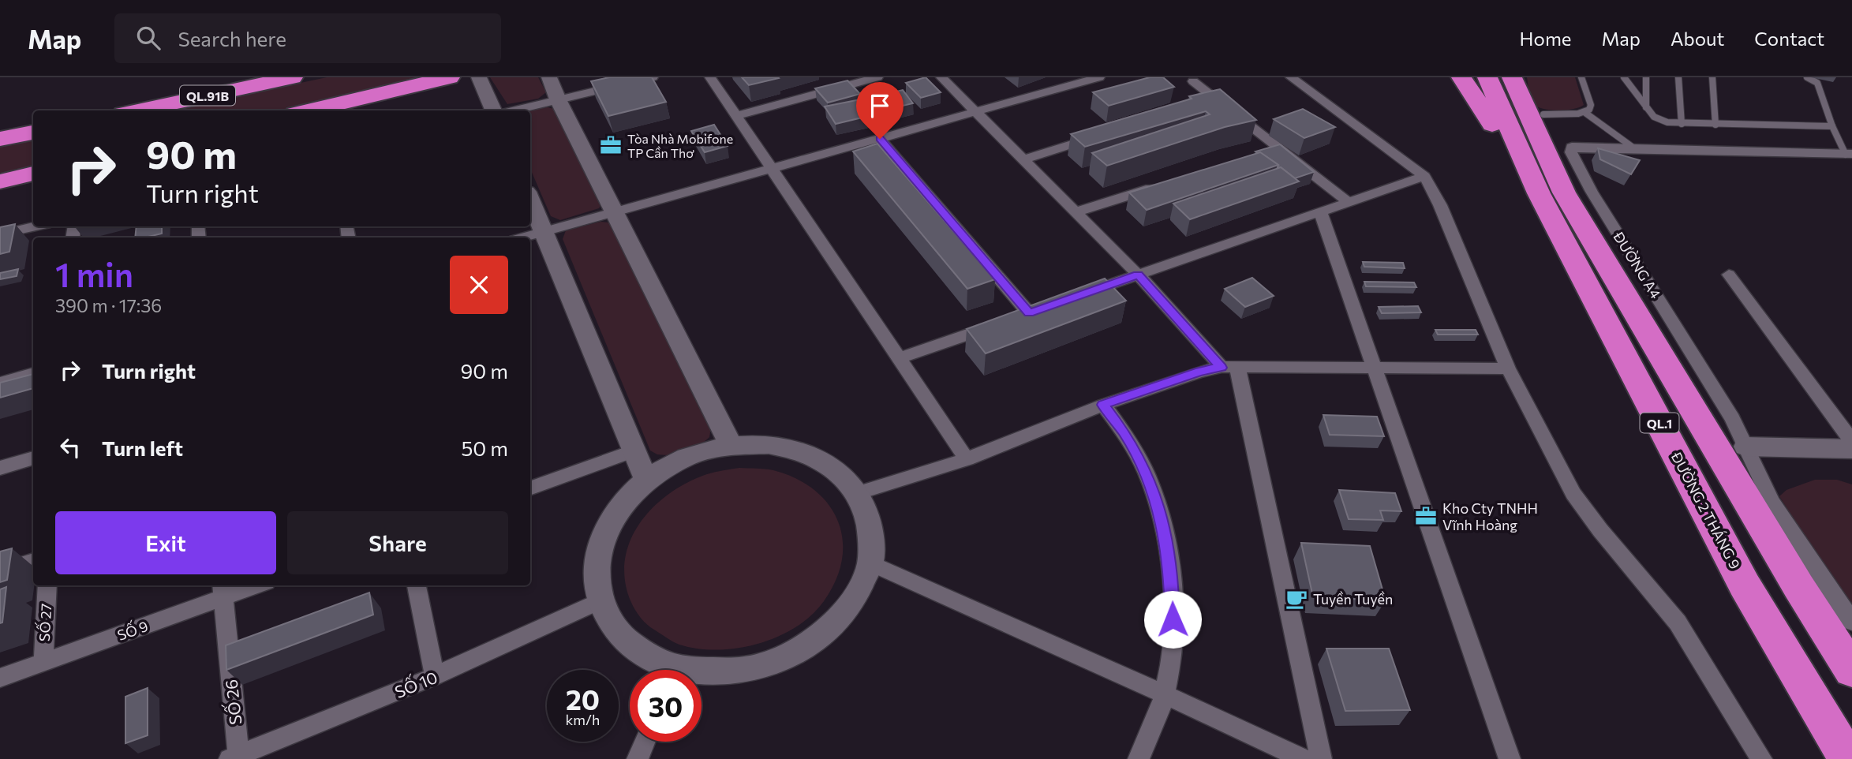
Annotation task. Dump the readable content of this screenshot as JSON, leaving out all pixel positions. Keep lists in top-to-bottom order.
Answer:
{
  "streets": {
    "highway": ["QL.91B", "QL.1", "ĐƯỜNG 2 THÁNG 9"],
    "street": [
      "ĐƯỜNG A4",
      "SỐ 27",
      "SỐ 9",
      "SỐ 10",
      "SỐ 26"
    ]
  },
  "crossings": [
    ["SỐ 27", "SỐ 9"],
    ["SỐ 9", "SỐ 26"],
    ["SỐ 10", "SỐ 26"]
  ],
  "places": {
    "office": ["Tòa Nhà Mobifone TP Cần Thơ", "Kho Cty TNHH Vĩnh Hoàng"],
    "cafe": ["Tuyền Tuyền"]
  },
  "page": {
    "header": "Map",
    "search": "Search here",
    "nav": [
      "Home",
      "Map",
      "About",
      "Contact"
    ],
    "turn": ["90 m", "Turn right"],
    "heading": ["1 min", "390 m · 17:36"],
    "list": [
      {
        "name": "Turn right",
        "value": "90 m"
      },
      {
        "name": "Turn left",
        "value": "50 m"
      }
    ],
    "buttons": ["Exit", "Share"],
    "speed": "20 km/h",
    "limit": "30"
  }
}
